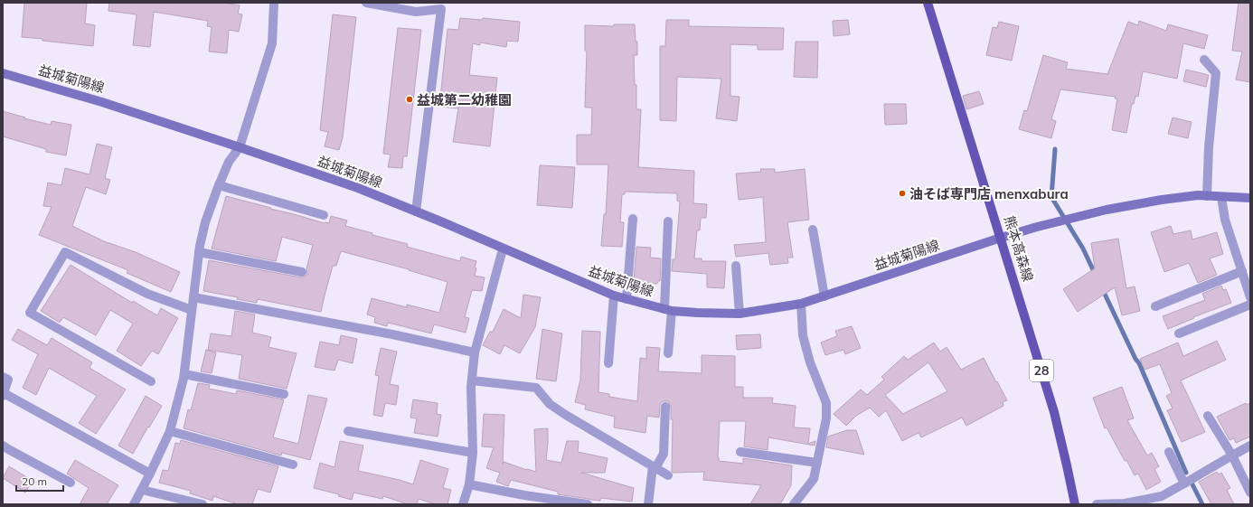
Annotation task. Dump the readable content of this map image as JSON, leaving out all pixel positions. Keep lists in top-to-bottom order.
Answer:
{
  "streets": {
    "main road": ["益城菊陽線", "熊本高森線", "28"]
  },
  "crossings": [
    ["益城菊陽線", "熊本高森線"]
  ],
  "places": ["益城第二幼稚園", "油そば専門店 menxabura"],
  "scale_bar": "20 m"
}
